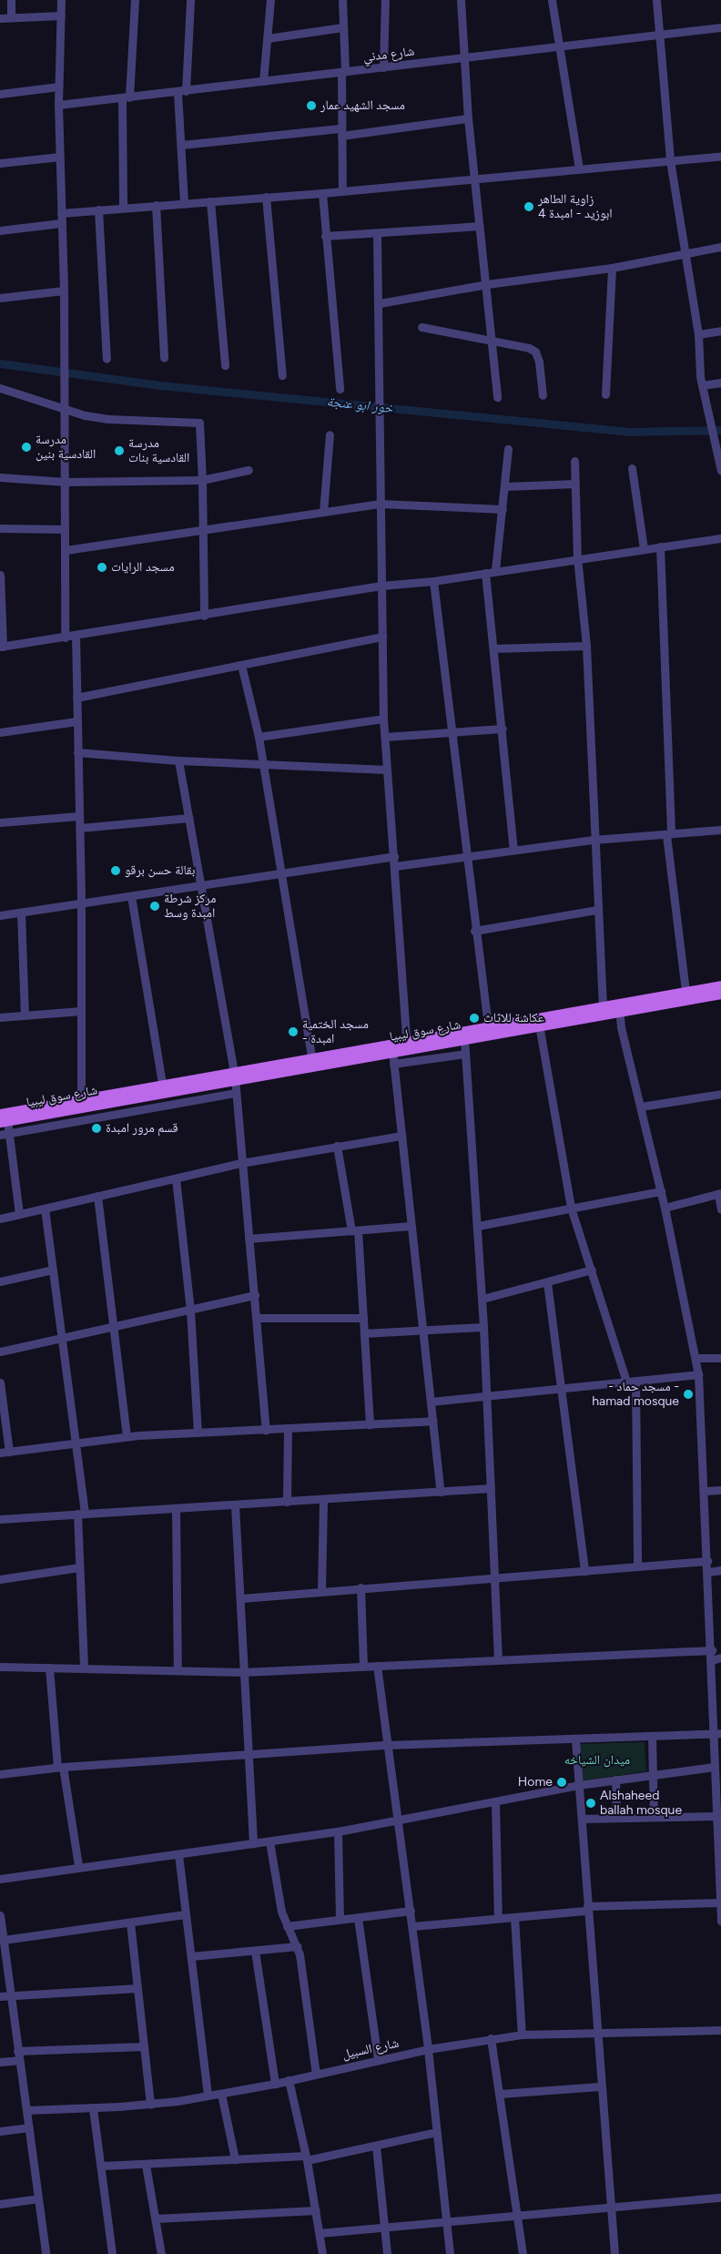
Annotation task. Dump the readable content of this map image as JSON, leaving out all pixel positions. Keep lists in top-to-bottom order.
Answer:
{
  "streets": {
    "main road": ["شارع سوق ليبيا"],
    "street": ["شارع مدني", "شارع السبيل"]
  },
  "water": ["خور ابو عنجة"],
  "parks": ["ميدان الشياخه"],
  "places": [
    "مسجد الشهيد عمار",
    "زاوية الطاهر ابوزيد - امبدة 4",
    "مدرسة القادسية بنين",
    "مدرسة القادسية بنات",
    "مسجد الرايات",
    "بقالة حسن برقو",
    "مركز شرطة امبدة وسط",
    "عكاشة للاثاث",
    "مسجد الختمية - امبدة",
    "قسم مرور امبدة",
    "- مسجد حماد - hamad mosque",
    "Home",
    "Alshaheed ballah mosque"
  ]
}
